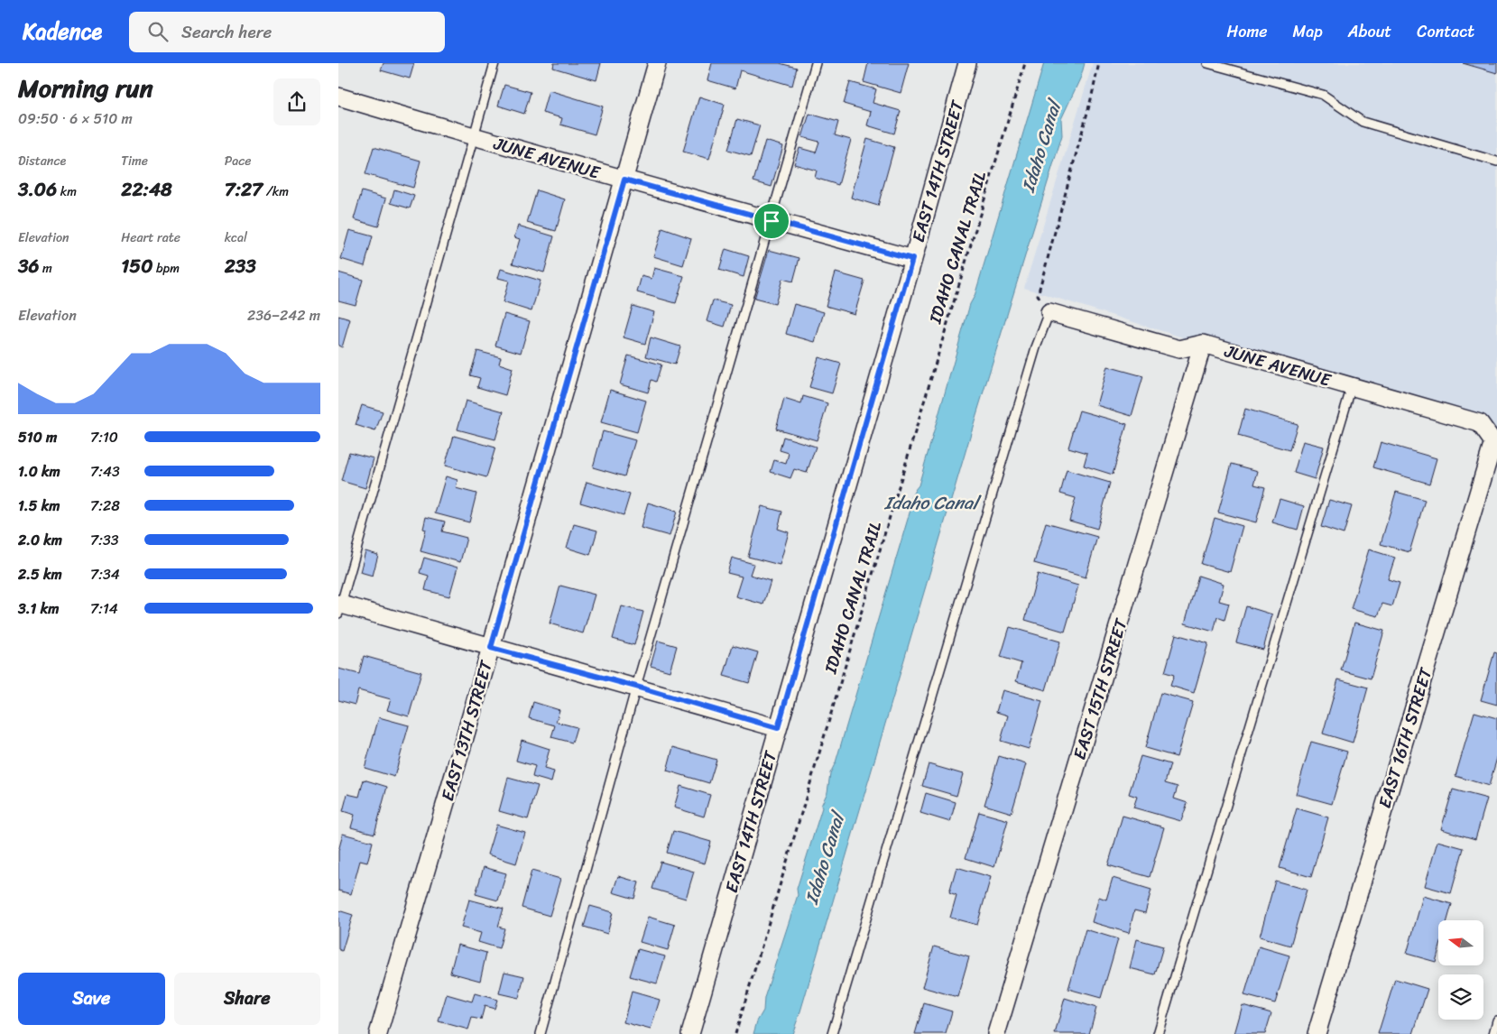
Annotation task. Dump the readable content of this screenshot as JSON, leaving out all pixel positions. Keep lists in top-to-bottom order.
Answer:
{
  "streets": {
    "street": [
      "JUNE AVENUE",
      "EAST 14TH STREET",
      "EAST 15TH STREET",
      "EAST 13TH STREET",
      "EAST 16TH STREET"
    ],
    "path": ["IDAHO CANAL TRAIL"]
  },
  "crossings": [
    ["JUNE AVENUE", "EAST 14TH STREET"],
    ["JUNE AVENUE", "EAST 15TH STREET"],
    ["JUNE AVENUE", "EAST 13TH STREET"],
    ["JUNE AVENUE", "EAST 16TH STREET"]
  ],
  "water": ["Idaho Canal"],
  "north": "left",
  "page": {
    "header": "Kadence",
    "search": "Search here",
    "nav": [
      "Home",
      "Map",
      "About",
      "Contact"
    ],
    "heading": ["Morning run", "09:50 · 6 × 510 m"],
    "stats": [
      ["Distance", "3.06 km"],
      ["Time", "22:48"],
      ["Pace", "7:27 /km"],
      ["Elevation", "36 m"],
      ["Heart rate", "150 bpm"],
      ["kcal", "233"]
    ],
    "chart": ["Elevation", "236–242 m"],
    "list": [
      {
        "name": "510 m",
        "note": "7:10"
      },
      {
        "name": "1.0 km",
        "note": "7:43"
      },
      {
        "name": "1.5 km",
        "note": "7:28"
      },
      {
        "name": "2.0 km",
        "note": "7:33"
      },
      {
        "name": "2.5 km",
        "note": "7:34"
      },
      {
        "name": "3.1 km",
        "note": "7:14"
      }
    ],
    "buttons": ["Save", "Share"]
  }
}
